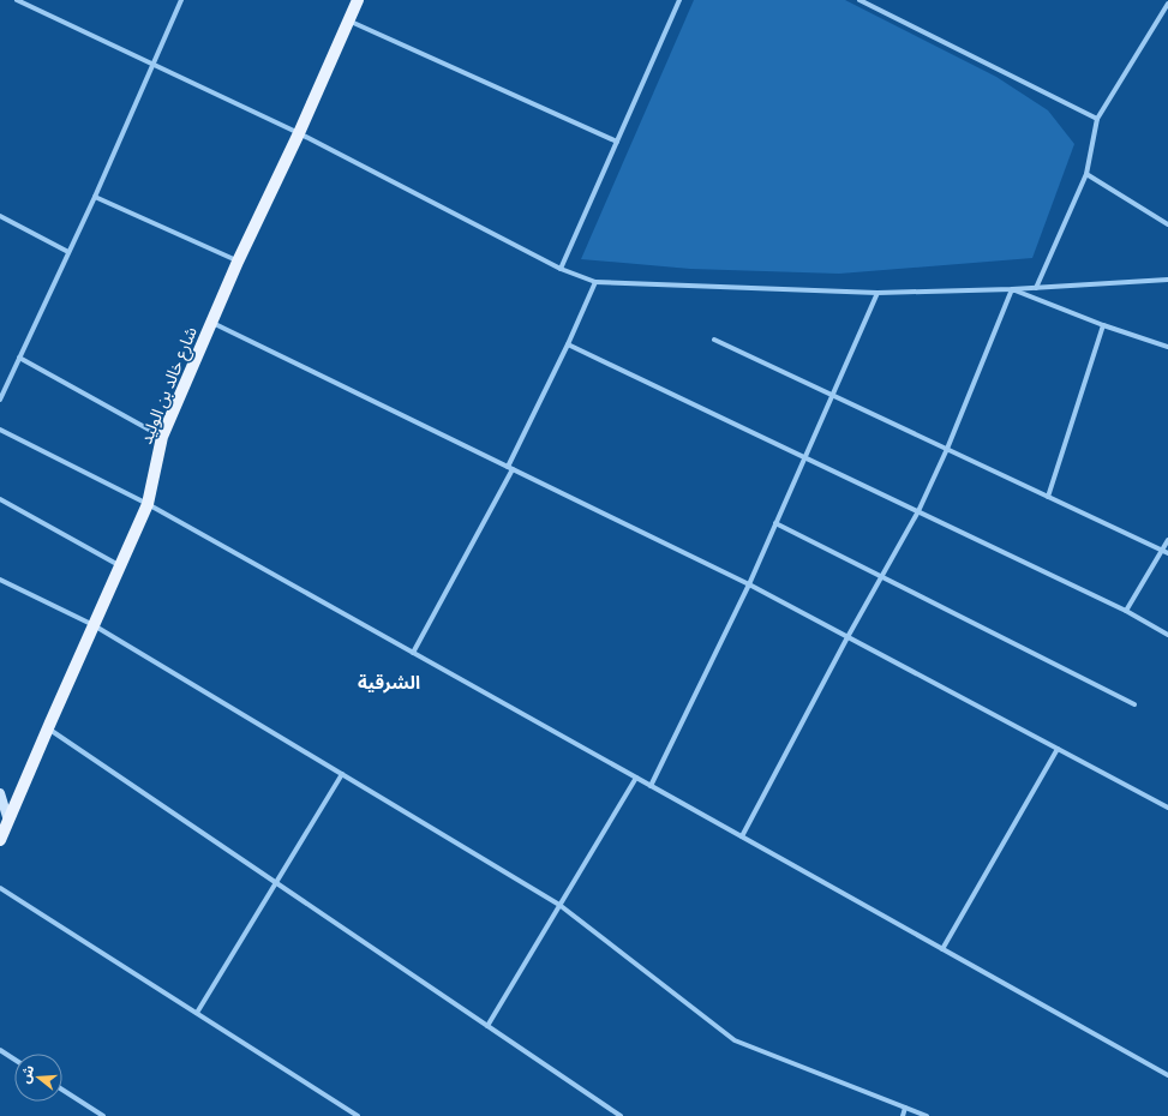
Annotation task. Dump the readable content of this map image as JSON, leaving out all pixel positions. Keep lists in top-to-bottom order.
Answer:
{
  "streets": {
    "main road": ["شارع خالد بن الوليد"]
  },
  "districts": ["الشرقية"],
  "north": "left"
}
